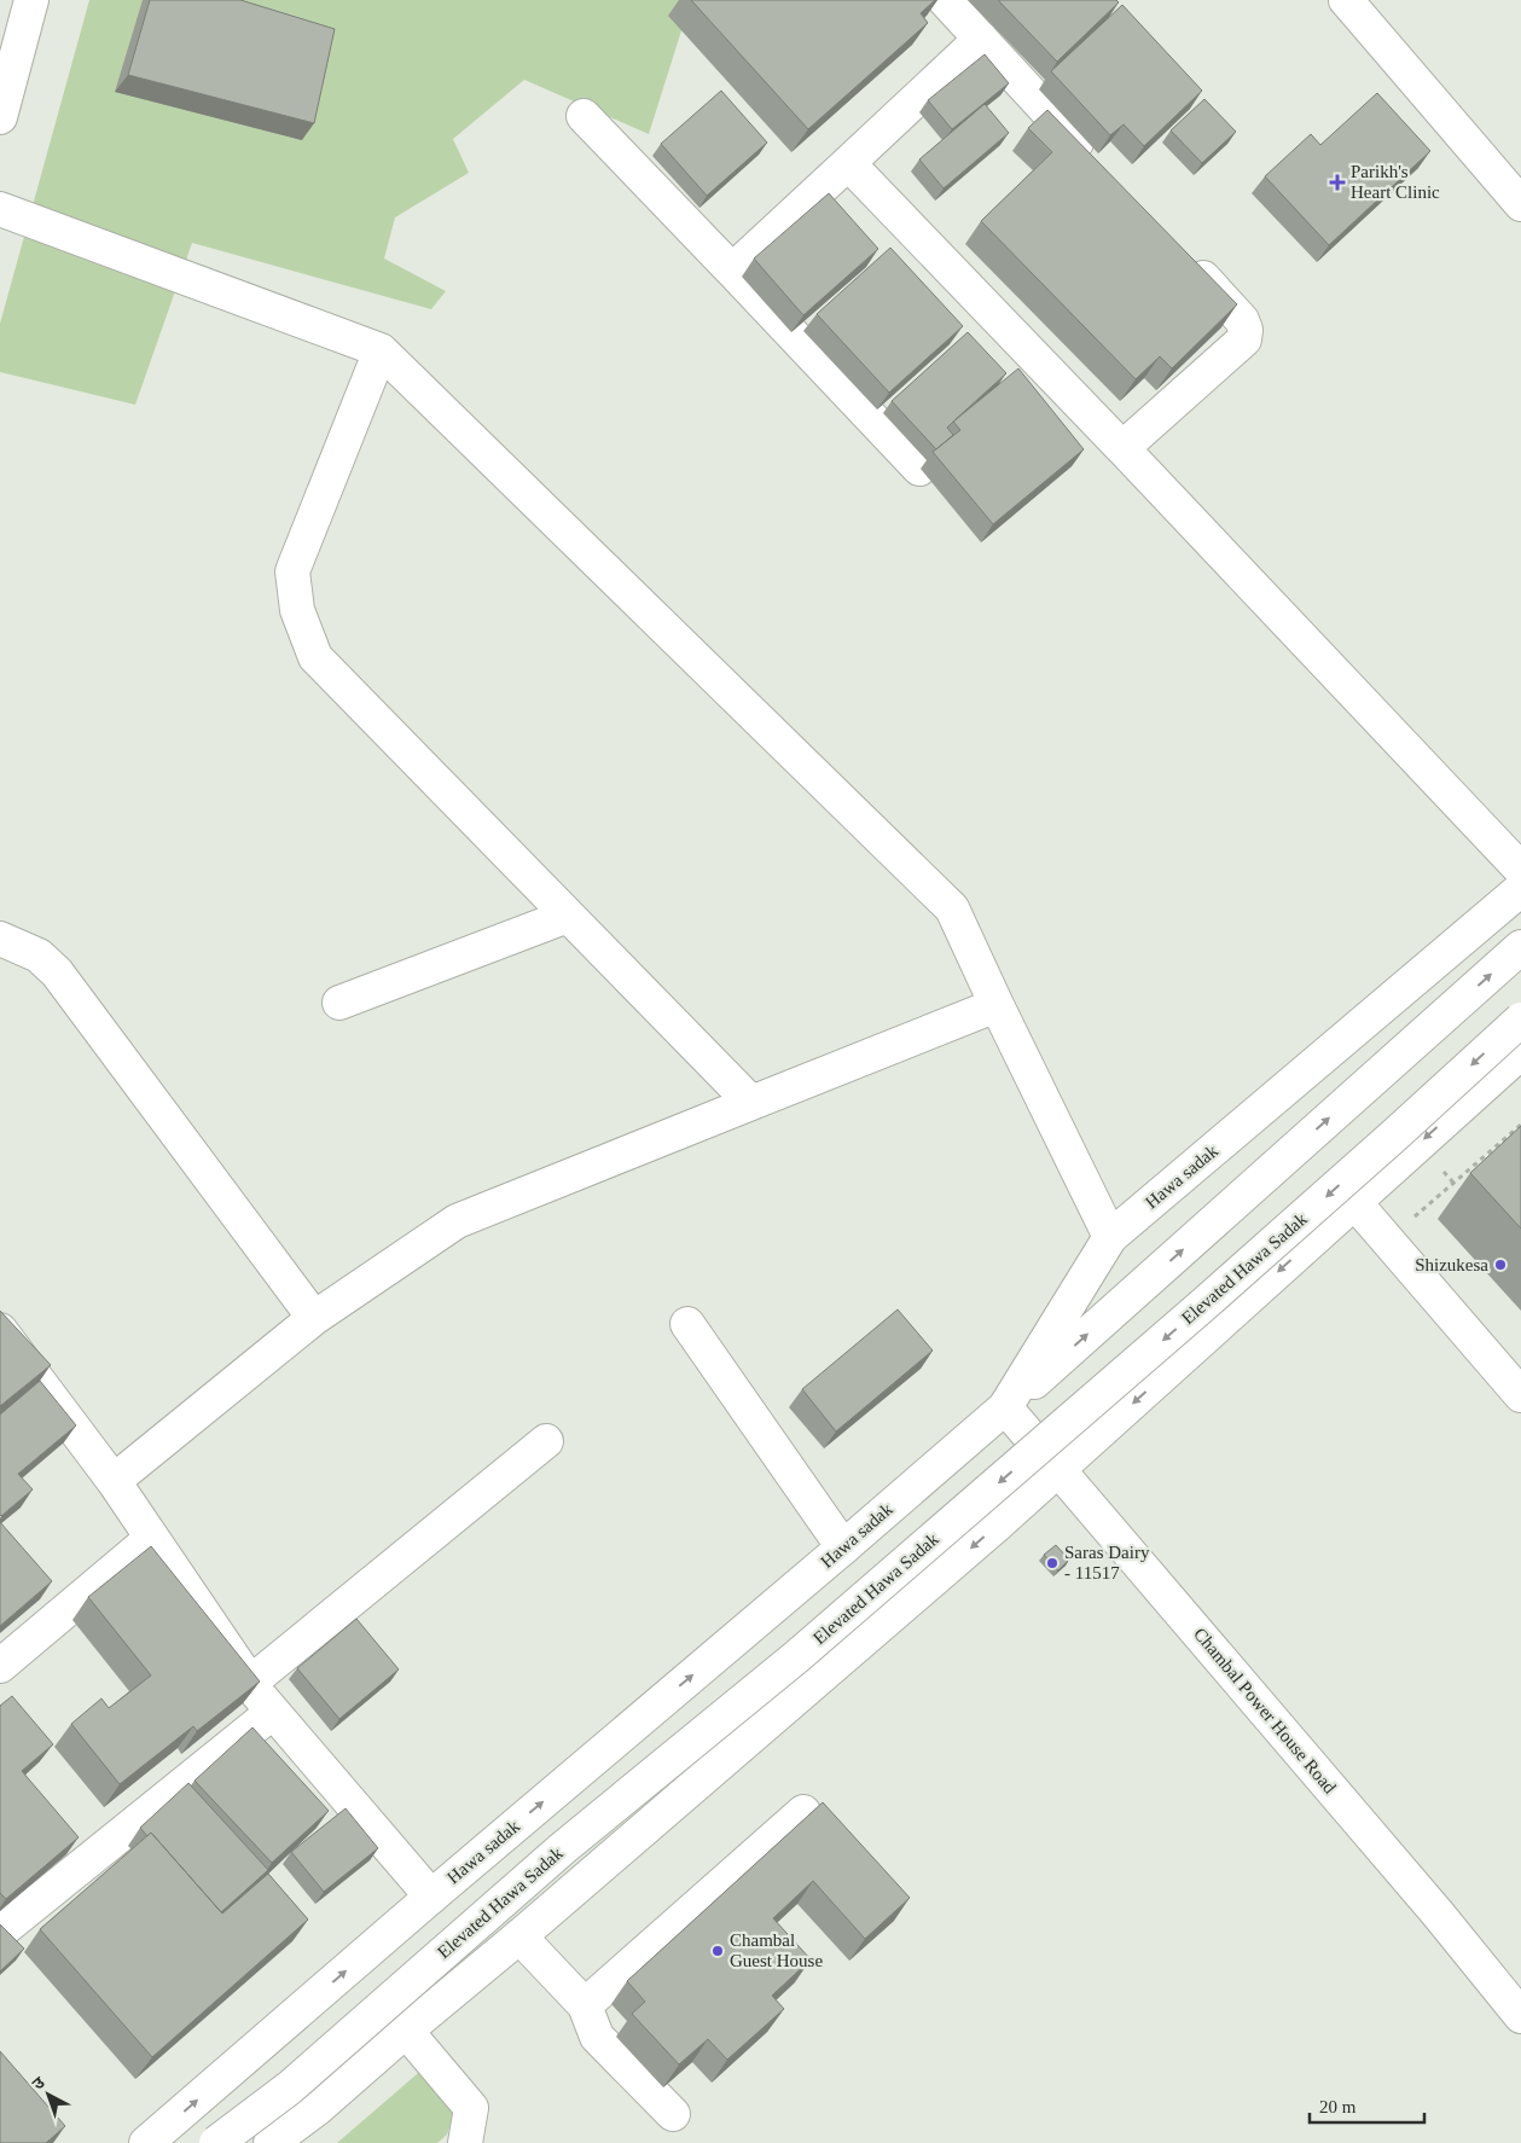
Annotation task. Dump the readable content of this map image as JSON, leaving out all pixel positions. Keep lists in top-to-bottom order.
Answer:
{
  "streets": {
    "street": ["Hawa sadak", "Elevated Hawa Sadak", "Chambal Power House Road"]
  },
  "crossings": [
    ["Hawa sadak", "Chambal Power House Road"]
  ],
  "places": {
    "health": ["Parikh's Heart Clinic"],
    "other": ["Shizukesa", "Saras Dairy - 11517", "Chambal Guest House"]
  },
  "scale_bar": "20 m",
  "north": "top left"
}
